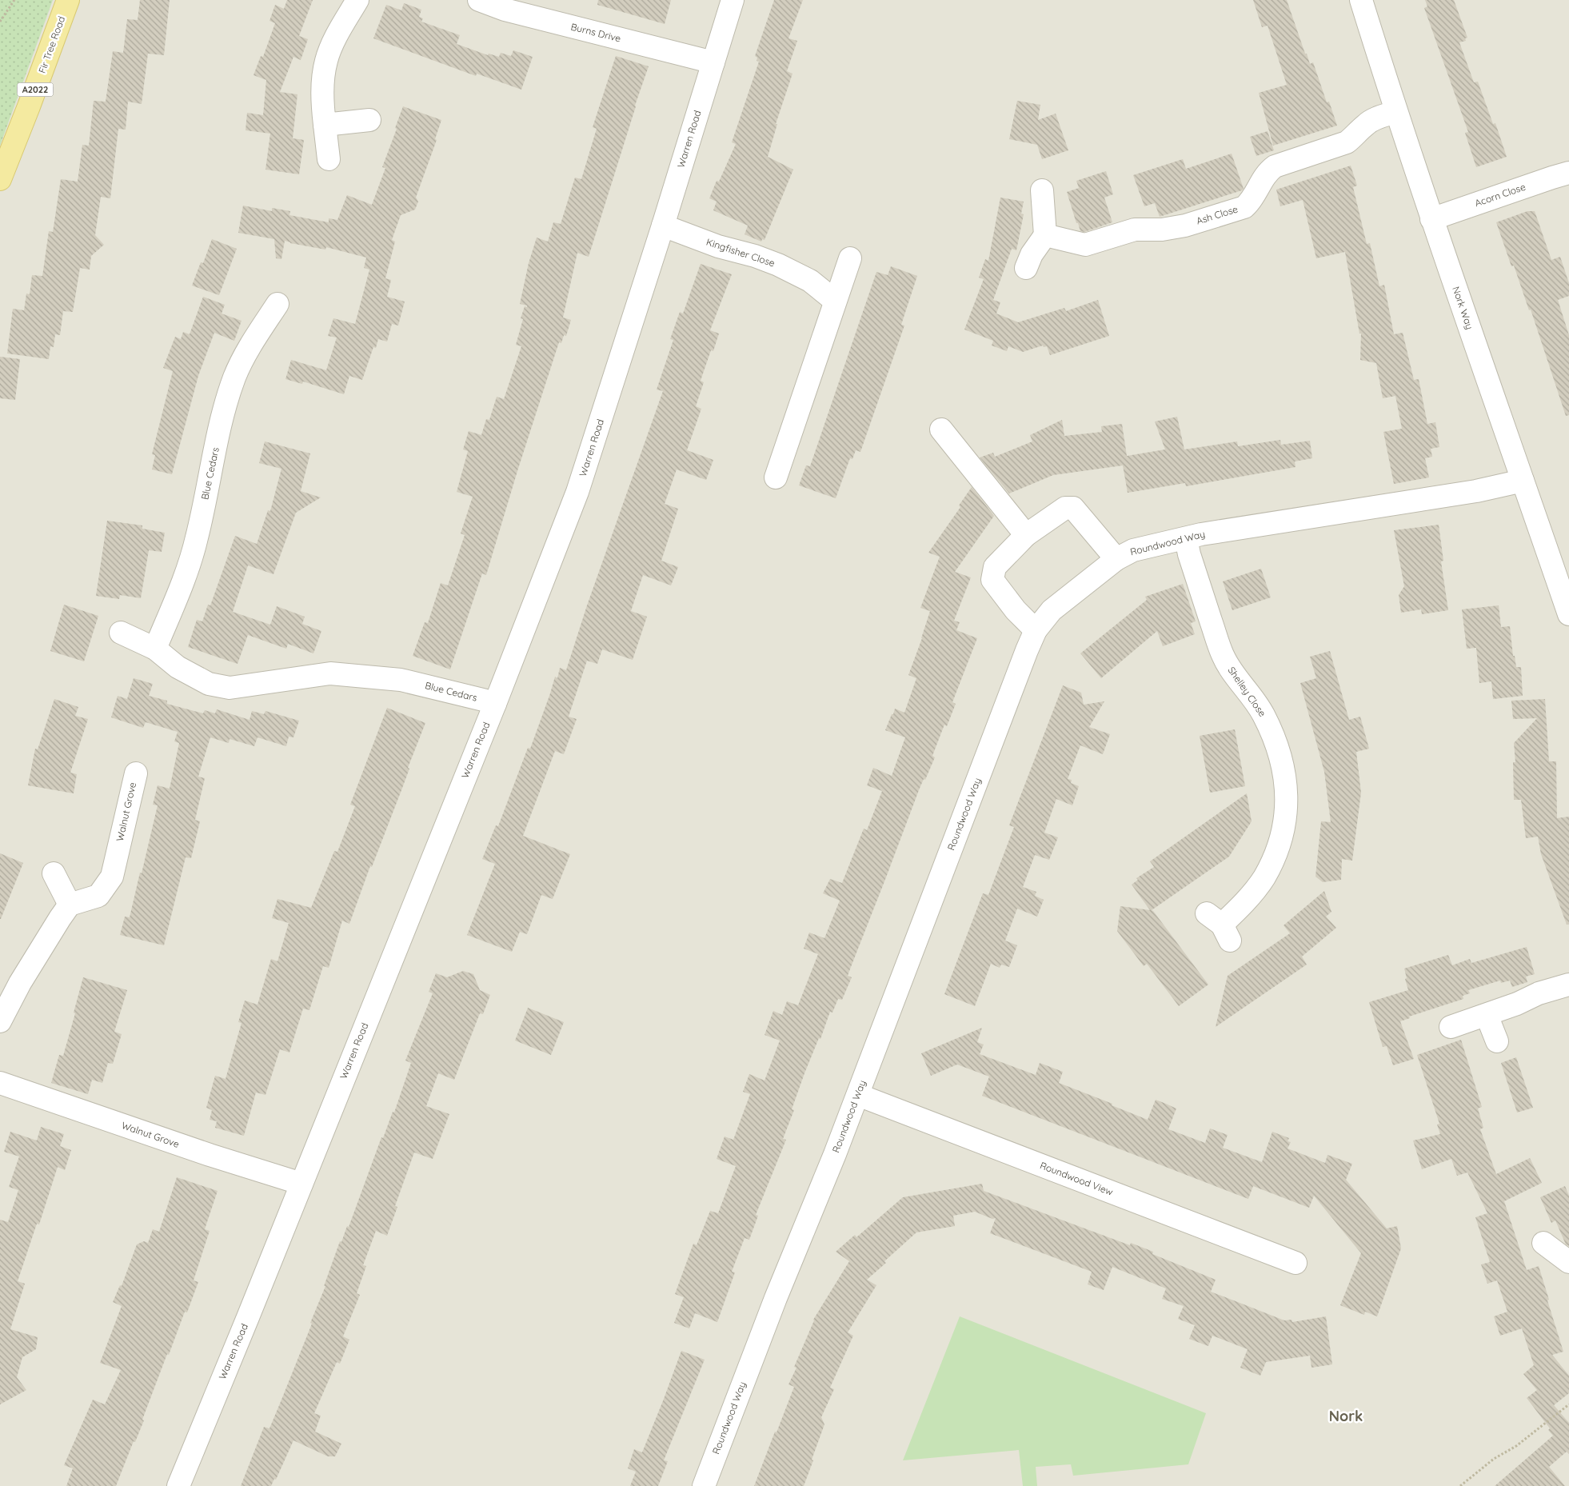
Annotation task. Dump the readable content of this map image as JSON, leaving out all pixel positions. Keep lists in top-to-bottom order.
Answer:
{
  "streets": {
    "main road": ["Fir Tree Road", "A2022"],
    "street": [
      "Burns Drive",
      "Warren Road",
      "Acorn Close",
      "Ash Close",
      "Kingfisher Close",
      "Nork Way",
      "Blue Cedars",
      "Roundwood Way",
      "Shelley Close",
      "Walnut Grove",
      "Roundwood View"
    ]
  },
  "crossings": [
    ["Burns Drive", "Warren Road"],
    ["Warren Road", "Kingfisher Close"],
    ["Warren Road", "Blue Cedars"],
    ["Warren Road", "Walnut Grove"],
    ["Acorn Close", "Nork Way"],
    ["Ash Close", "Nork Way"],
    ["Nork Way", "Roundwood Way"],
    ["Roundwood Way", "Shelley Close"],
    ["Roundwood Way", "Roundwood View"]
  ],
  "districts": ["Nork"]
}
